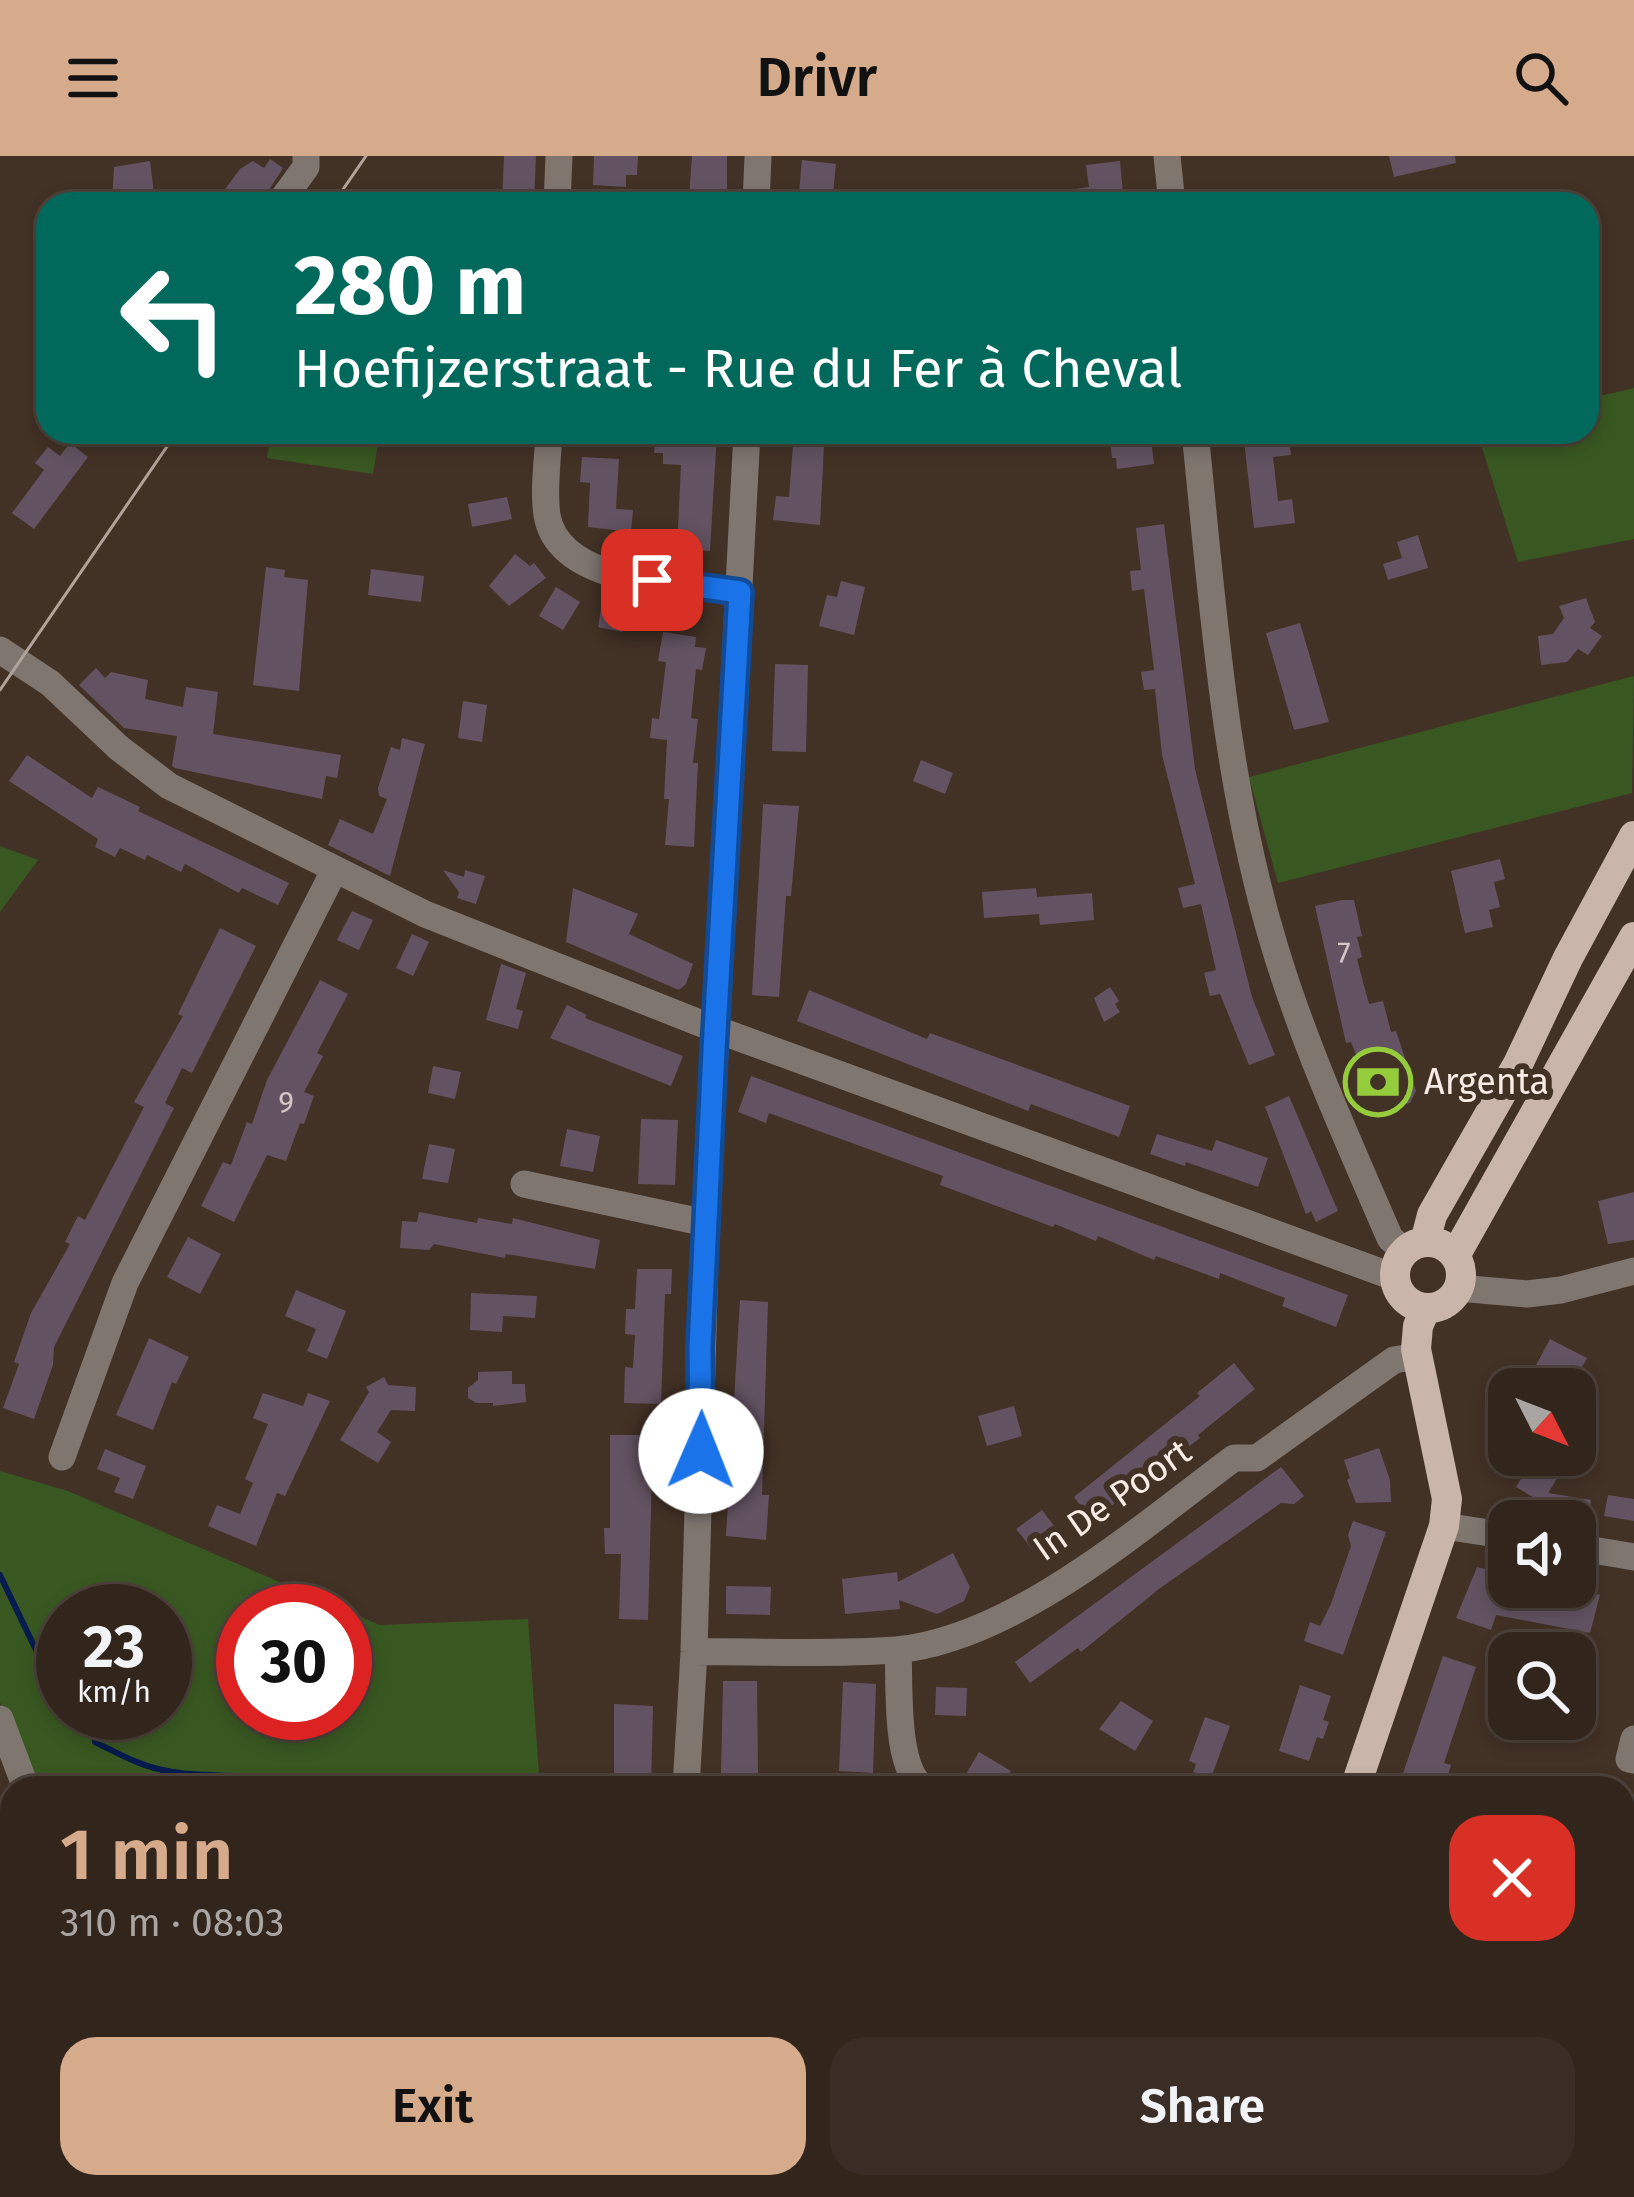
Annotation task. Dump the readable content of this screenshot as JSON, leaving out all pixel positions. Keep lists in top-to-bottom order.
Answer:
{
  "streets": {
    "street": ["In De Poort"]
  },
  "places": {
    "bank": ["Argenta"]
  },
  "house_numbers": ["7", "9"],
  "north": "bottom right",
  "page": {
    "header": "Drivr",
    "turn": ["280 m", "Hoefijzerstraat - Rue du Fer à Cheval"],
    "speed": "23 km/h",
    "limit": "30",
    "heading": ["1 min", "310 m · 08:03"],
    "buttons": ["Exit", "Share"]
  }
}
